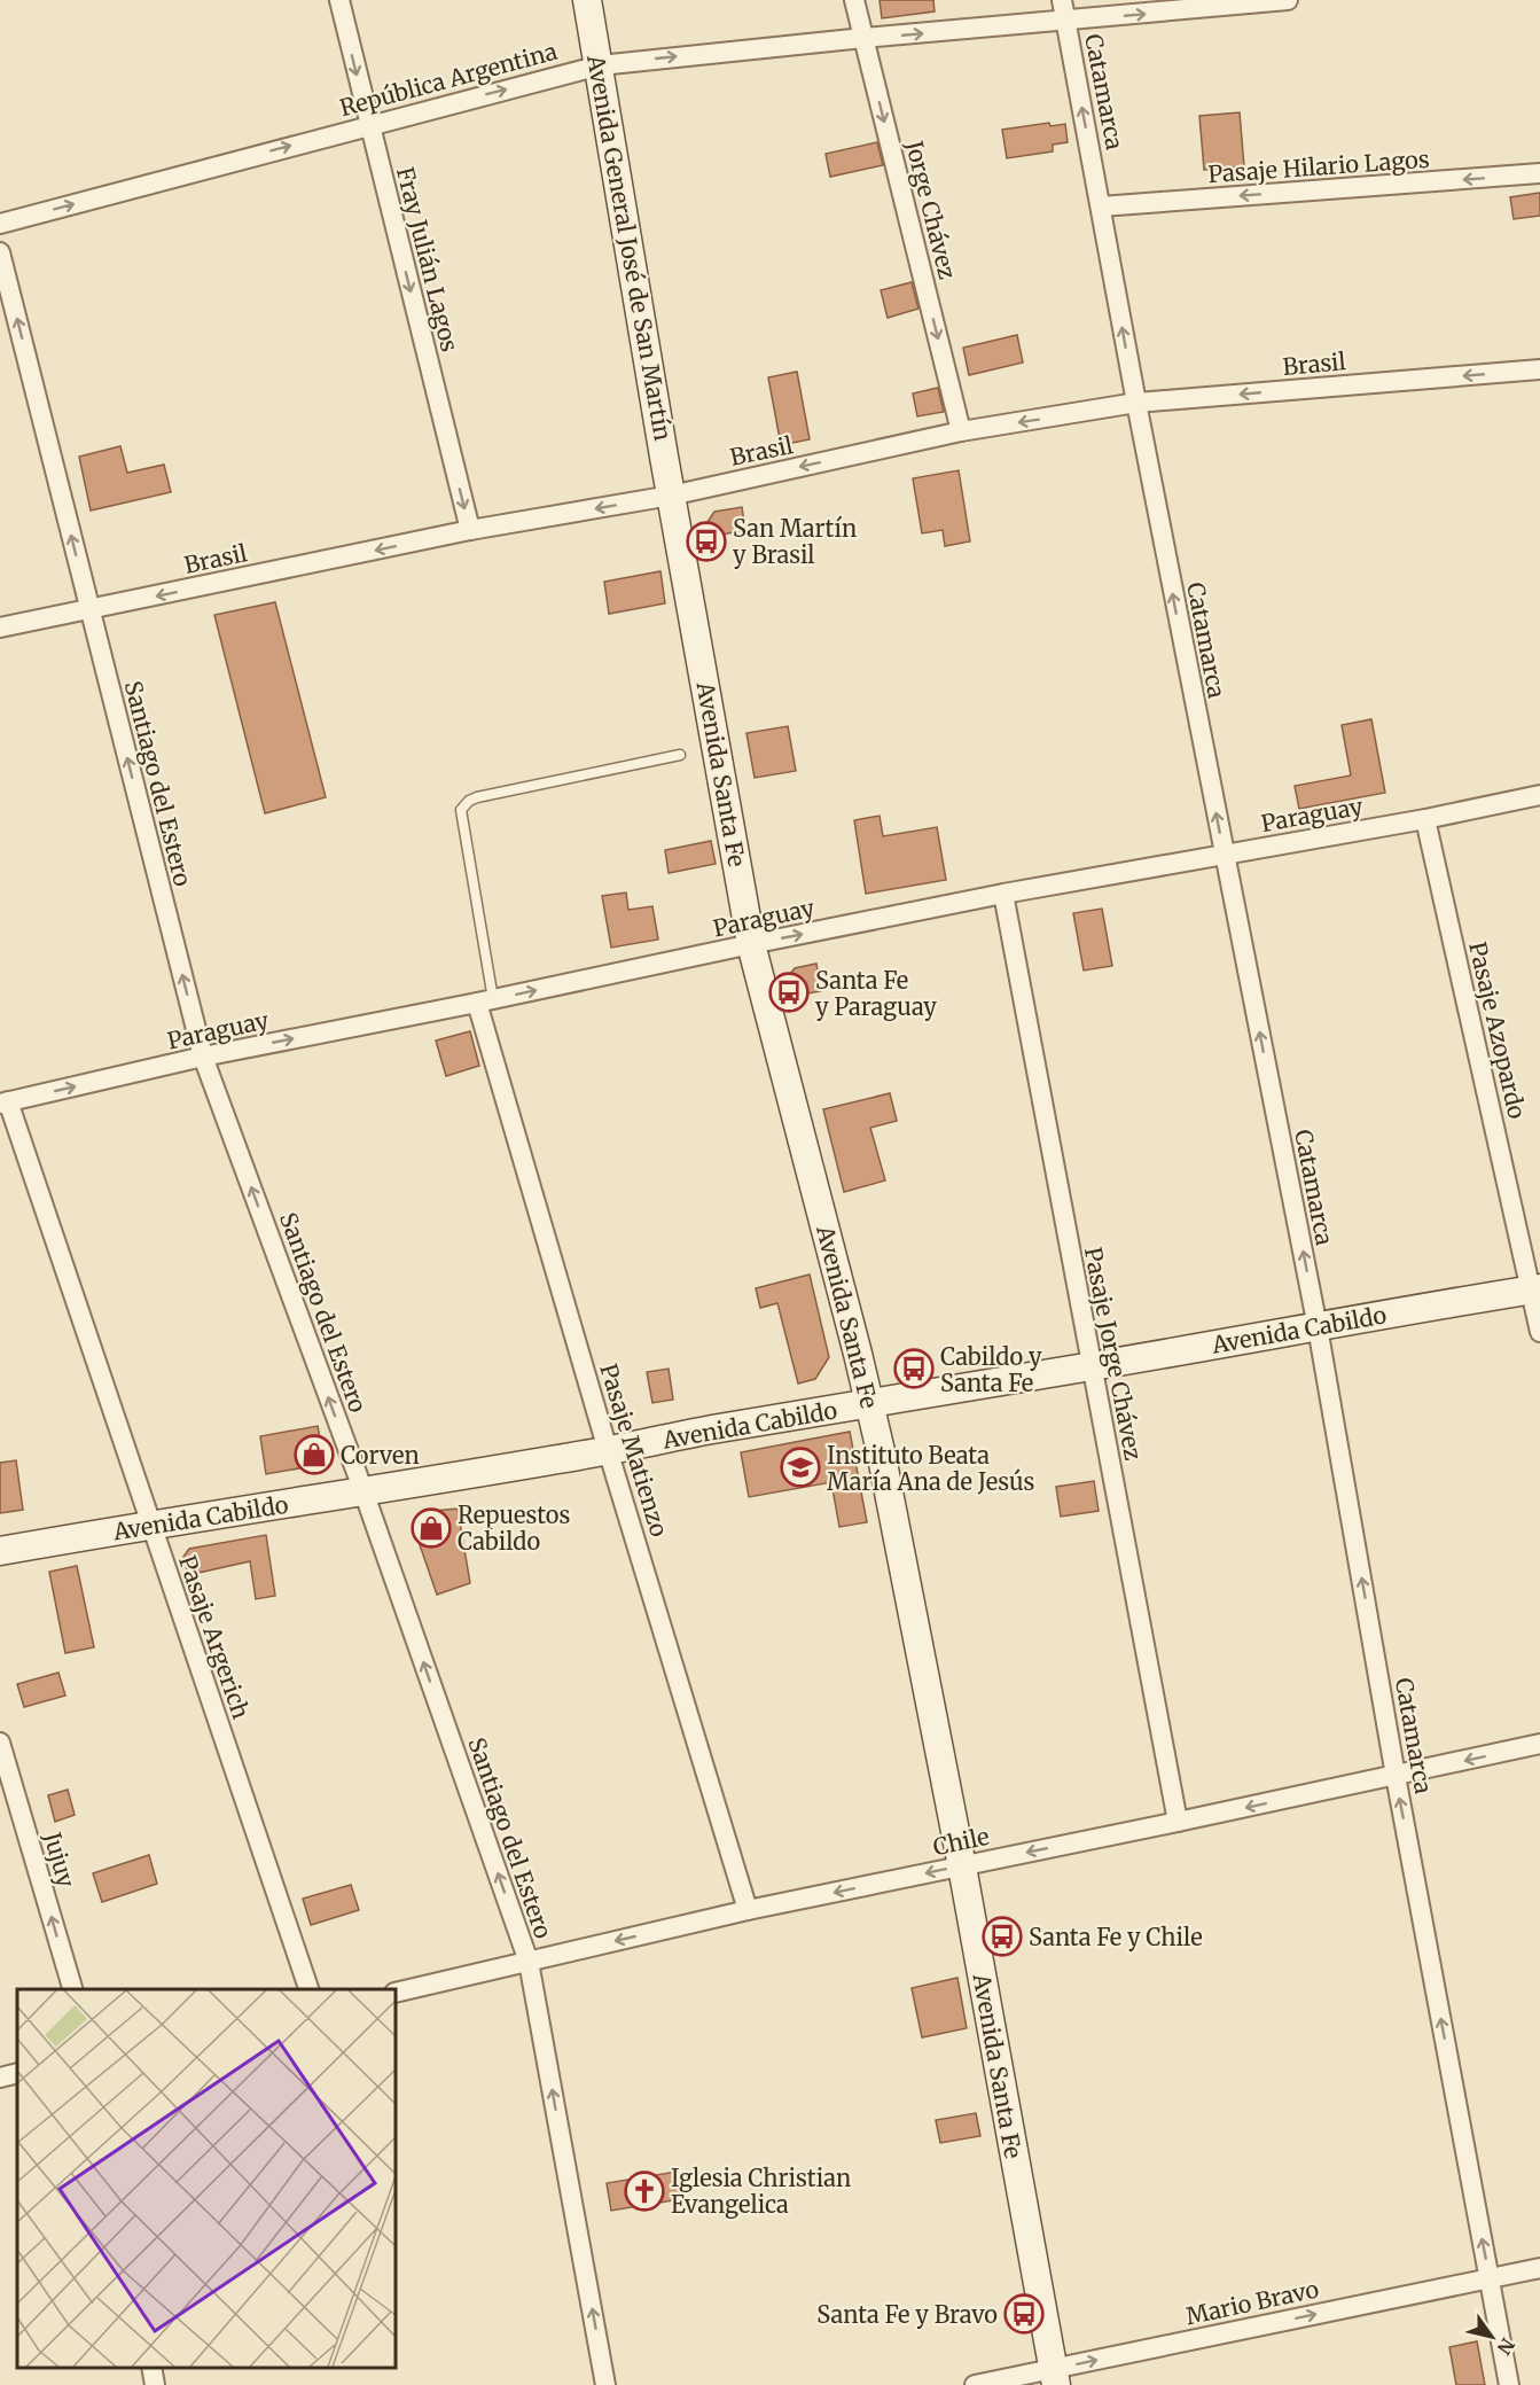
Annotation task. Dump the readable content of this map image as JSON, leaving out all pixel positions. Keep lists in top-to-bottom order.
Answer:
{
  "streets": {
    "street": [
      "República Argentina",
      "Catamarca",
      "Pasaje Hilario Lagos",
      "Jorge Chávez",
      "Avenida General José de San Martín",
      "Fray Julián Lagos",
      "Brasil",
      "Avenida Santa Fe",
      "Santiago del Estero",
      "Paraguay",
      "Pasaje Azopardo",
      "Avenida Cabildo",
      "Pasaje Jorge Chávez",
      "Pasaje Matienzo",
      "Pasaje Argerich",
      "Chile",
      "Jujuy",
      "Mario Bravo"
    ]
  },
  "crossings": [
    ["República Argentina", "Catamarca"],
    ["República Argentina", "Jorge Chávez"],
    ["República Argentina", "Avenida General José de San Martín"],
    ["República Argentina", "Fray Julián Lagos"],
    ["Catamarca", "Pasaje Hilario Lagos"],
    ["Catamarca", "Brasil"],
    ["Catamarca", "Paraguay"],
    ["Catamarca", "Avenida Cabildo"],
    ["Catamarca", "Chile"],
    ["Catamarca", "Mario Bravo"],
    ["Jorge Chávez", "Brasil"],
    ["Avenida General José de San Martín", "Brasil"],
    ["Avenida General José de San Martín", "Avenida Santa Fe"],
    ["Fray Julián Lagos", "Brasil"],
    ["Brasil", "Avenida Santa Fe"],
    ["Brasil", "Santiago del Estero"],
    ["Avenida Santa Fe", "Paraguay"],
    ["Avenida Santa Fe", "Avenida Cabildo"],
    ["Avenida Santa Fe", "Chile"],
    ["Avenida Santa Fe", "Mario Bravo"],
    ["Santiago del Estero", "Paraguay"],
    ["Santiago del Estero", "Avenida Cabildo"],
    ["Santiago del Estero", "Chile"],
    ["Paraguay", "Pasaje Azopardo"],
    ["Paraguay", "Pasaje Jorge Chávez"],
    ["Paraguay", "Pasaje Matienzo"],
    ["Paraguay", "Pasaje Argerich"],
    ["Pasaje Azopardo", "Avenida Cabildo"],
    ["Avenida Cabildo", "Pasaje Jorge Chávez"],
    ["Avenida Cabildo", "Pasaje Matienzo"],
    ["Avenida Cabildo", "Pasaje Argerich"],
    ["Pasaje Jorge Chávez", "Chile"],
    ["Pasaje Matienzo", "Chile"]
  ],
  "one_way": [
    "República Argentina",
    "Catamarca",
    "Pasaje Hilario Lagos",
    "Jorge Chávez",
    "Fray Julián Lagos",
    "Brasil",
    "Santiago del Estero",
    "Paraguay",
    "Chile",
    "Jujuy",
    "Mario Bravo"
  ],
  "places": {
    "bus stop": [
      "San Martín y Brasil",
      "Santa Fe y Paraguay",
      "Cabildo y Santa Fe",
      "Santa Fe y Chile",
      "Santa Fe y Bravo"
    ],
    "shop": ["Corven", "Repuestos Cabildo"],
    "school or university": ["Instituto Beata María Ana de Jesús"],
    "church": ["Iglesia Christian Evangelica"]
  },
  "north": "bottom right"
}
